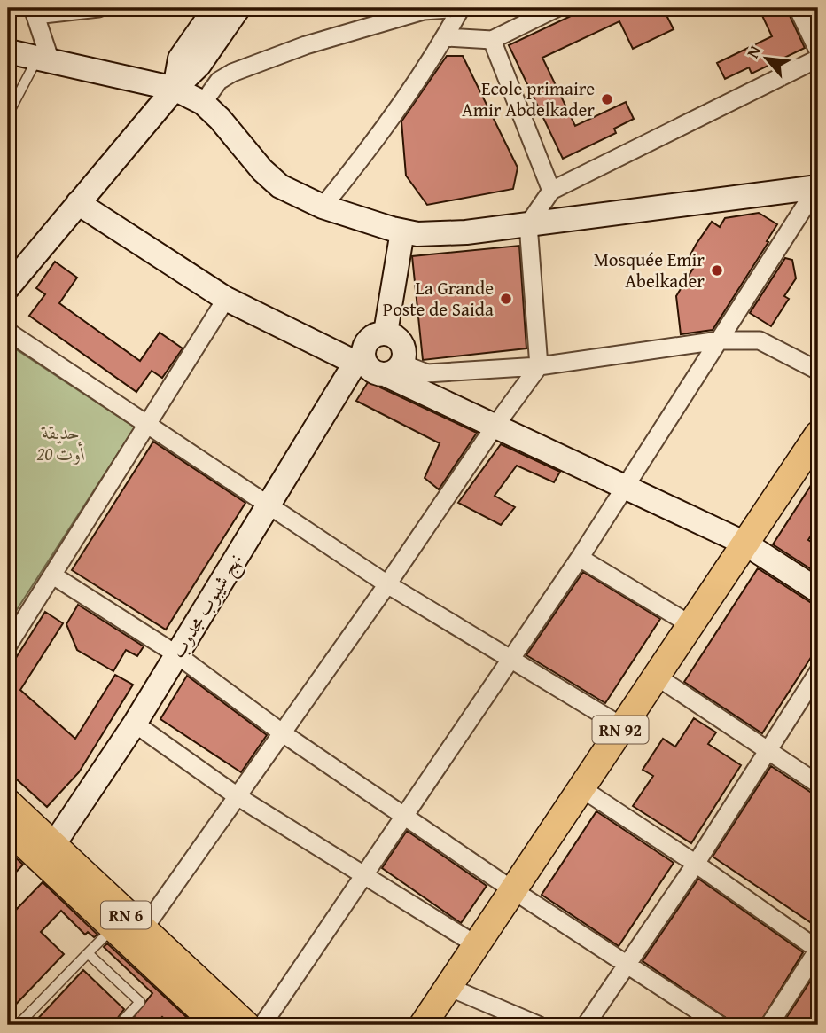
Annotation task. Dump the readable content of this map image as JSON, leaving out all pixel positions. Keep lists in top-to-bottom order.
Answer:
{
  "streets": {
    "main road": ["RN 92", "RN 6"],
    "street": ["نهج شيبوب مجدوب"]
  },
  "crossings": [
    ["نهج شيبوب مجدوب", "RN 6"]
  ],
  "parks": ["حديقة 20 أوت"],
  "places": ["Ecole primaire Amir Abdelkader", "Mosquée Emir Abelkader", "La Grande Poste de Saida"],
  "north": "top left"
}
